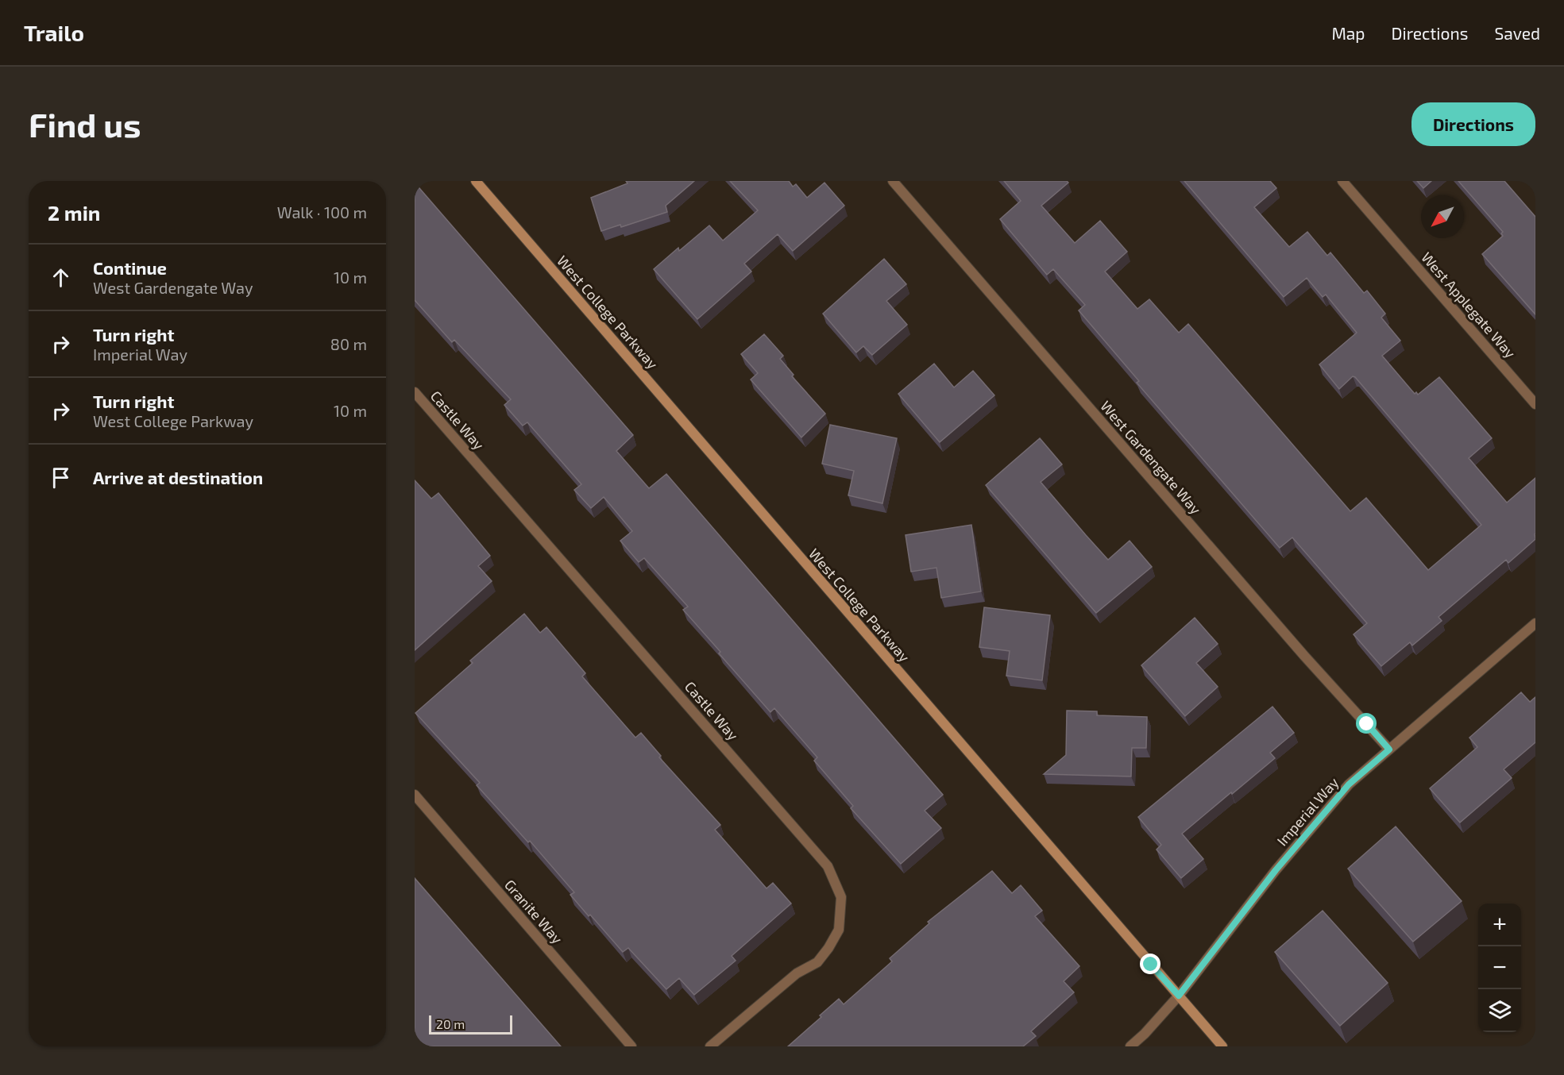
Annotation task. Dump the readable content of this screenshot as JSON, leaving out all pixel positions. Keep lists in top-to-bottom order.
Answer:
{
  "streets": {
    "main road": ["West College Parkway"],
    "street": [
      "West Applegate Way",
      "Castle Way",
      "West Gardengate Way",
      "Imperial Way",
      "Granite Way"
    ]
  },
  "crossings": [
    ["West College Parkway", "Imperial Way"],
    ["West Gardengate Way", "Imperial Way"]
  ],
  "scale_bar": "20 m",
  "north": "bottom left",
  "page": {
    "header": "Trailo",
    "nav": ["Map", "Directions", "Saved"],
    "buttons": "Directions",
    "title": "Find us",
    "heading": ["2 min", "Walk · 100 m"],
    "list": [
      ["Continue", "West Gardengate Way", "10 m"],
      ["Turn right", "Imperial Way", "80 m"],
      ["Turn right", "West College Parkway", "10 m"],
      "Arrive at destination"
    ],
    "map_buttons": ["+", "−"],
    "scale": "20 m"
  }
}
